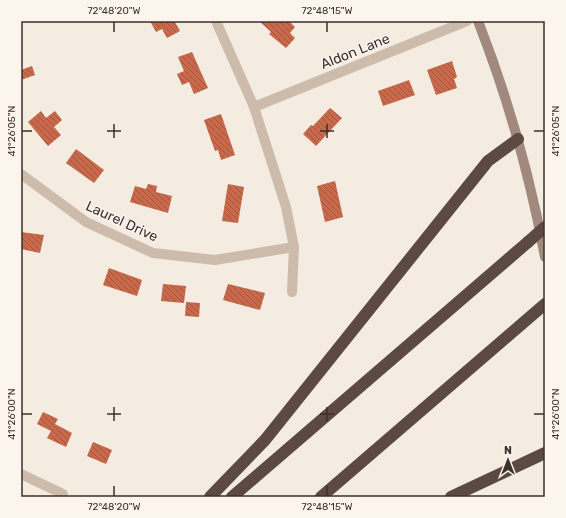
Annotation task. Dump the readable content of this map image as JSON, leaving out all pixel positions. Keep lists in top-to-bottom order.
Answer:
{
  "streets": {
    "street": ["Aldon Lane", "Laurel Drive"]
  },
  "north": "top",
  "coordinates": [
    "72°48'20\"W",
    "72°48'15\"W",
    "41°26'05\"N",
    "41°26'00\"N"
  ]
}
